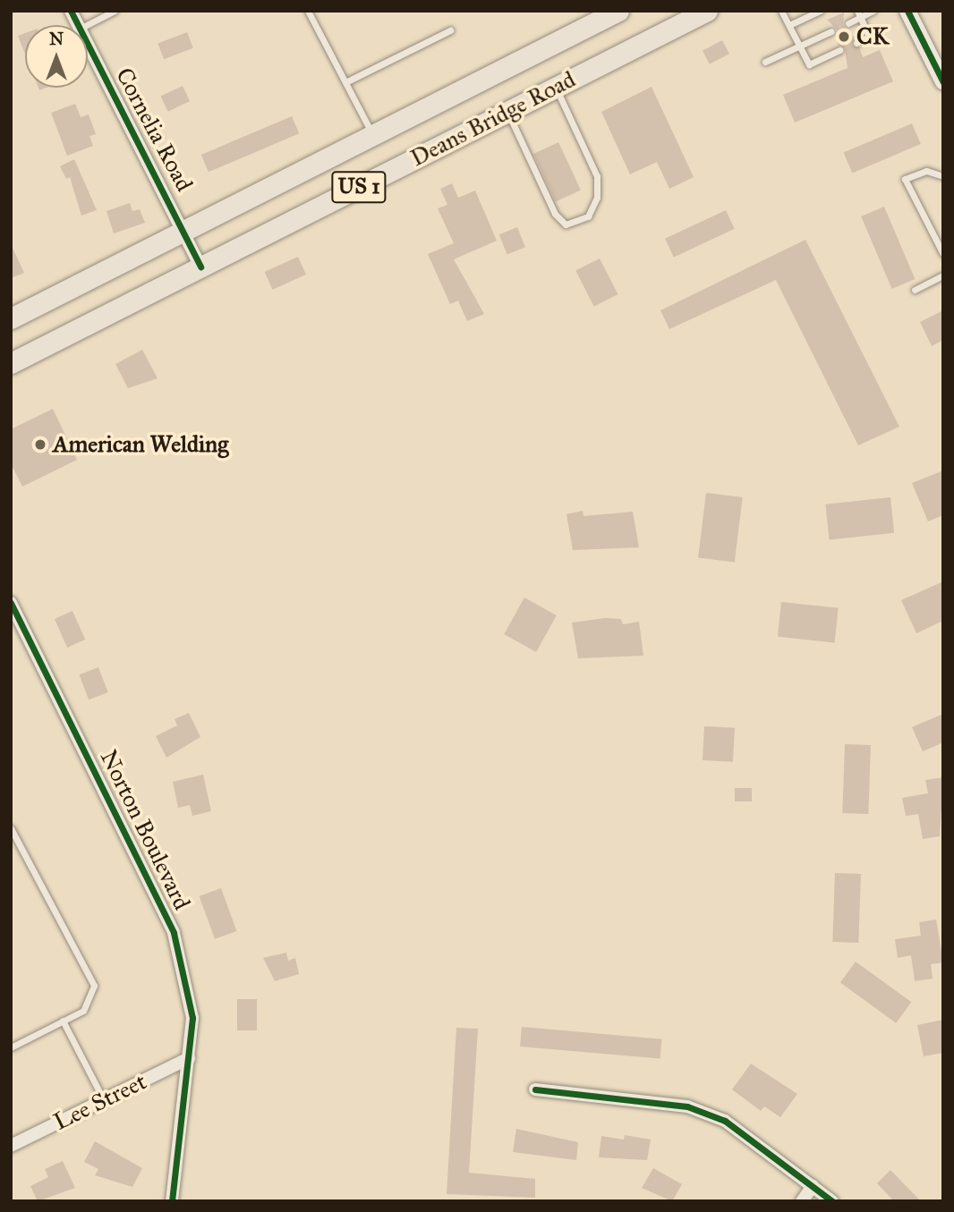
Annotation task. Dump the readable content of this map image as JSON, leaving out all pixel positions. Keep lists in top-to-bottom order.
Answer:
{
  "streets": {
    "highway": ["Deans Bridge Road", "US 1"],
    "street": ["Cornelia Road", "Norton Boulevard", "Lee Street"]
  },
  "crossings": [
    ["Deans Bridge Road", "Cornelia Road"],
    ["Norton Boulevard", "Lee Street"]
  ],
  "places": ["CK", "American Welding"],
  "north": "top"
}
